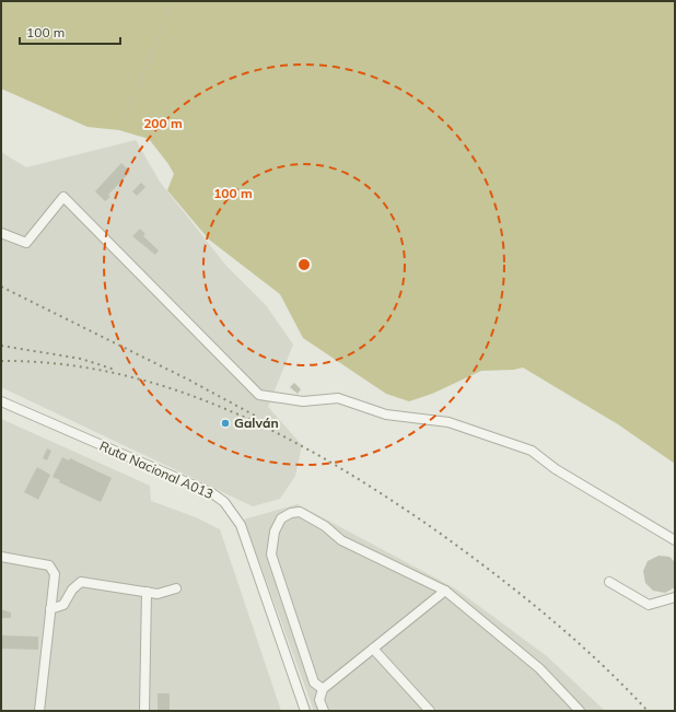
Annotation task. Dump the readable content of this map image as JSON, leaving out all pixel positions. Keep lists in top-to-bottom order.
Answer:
{
  "streets": {
    "street": ["Ruta Nacional A013"]
  },
  "places": ["Galván"],
  "scale_bar": "100 m",
  "rings": ["200 m", "100 m"]
}
